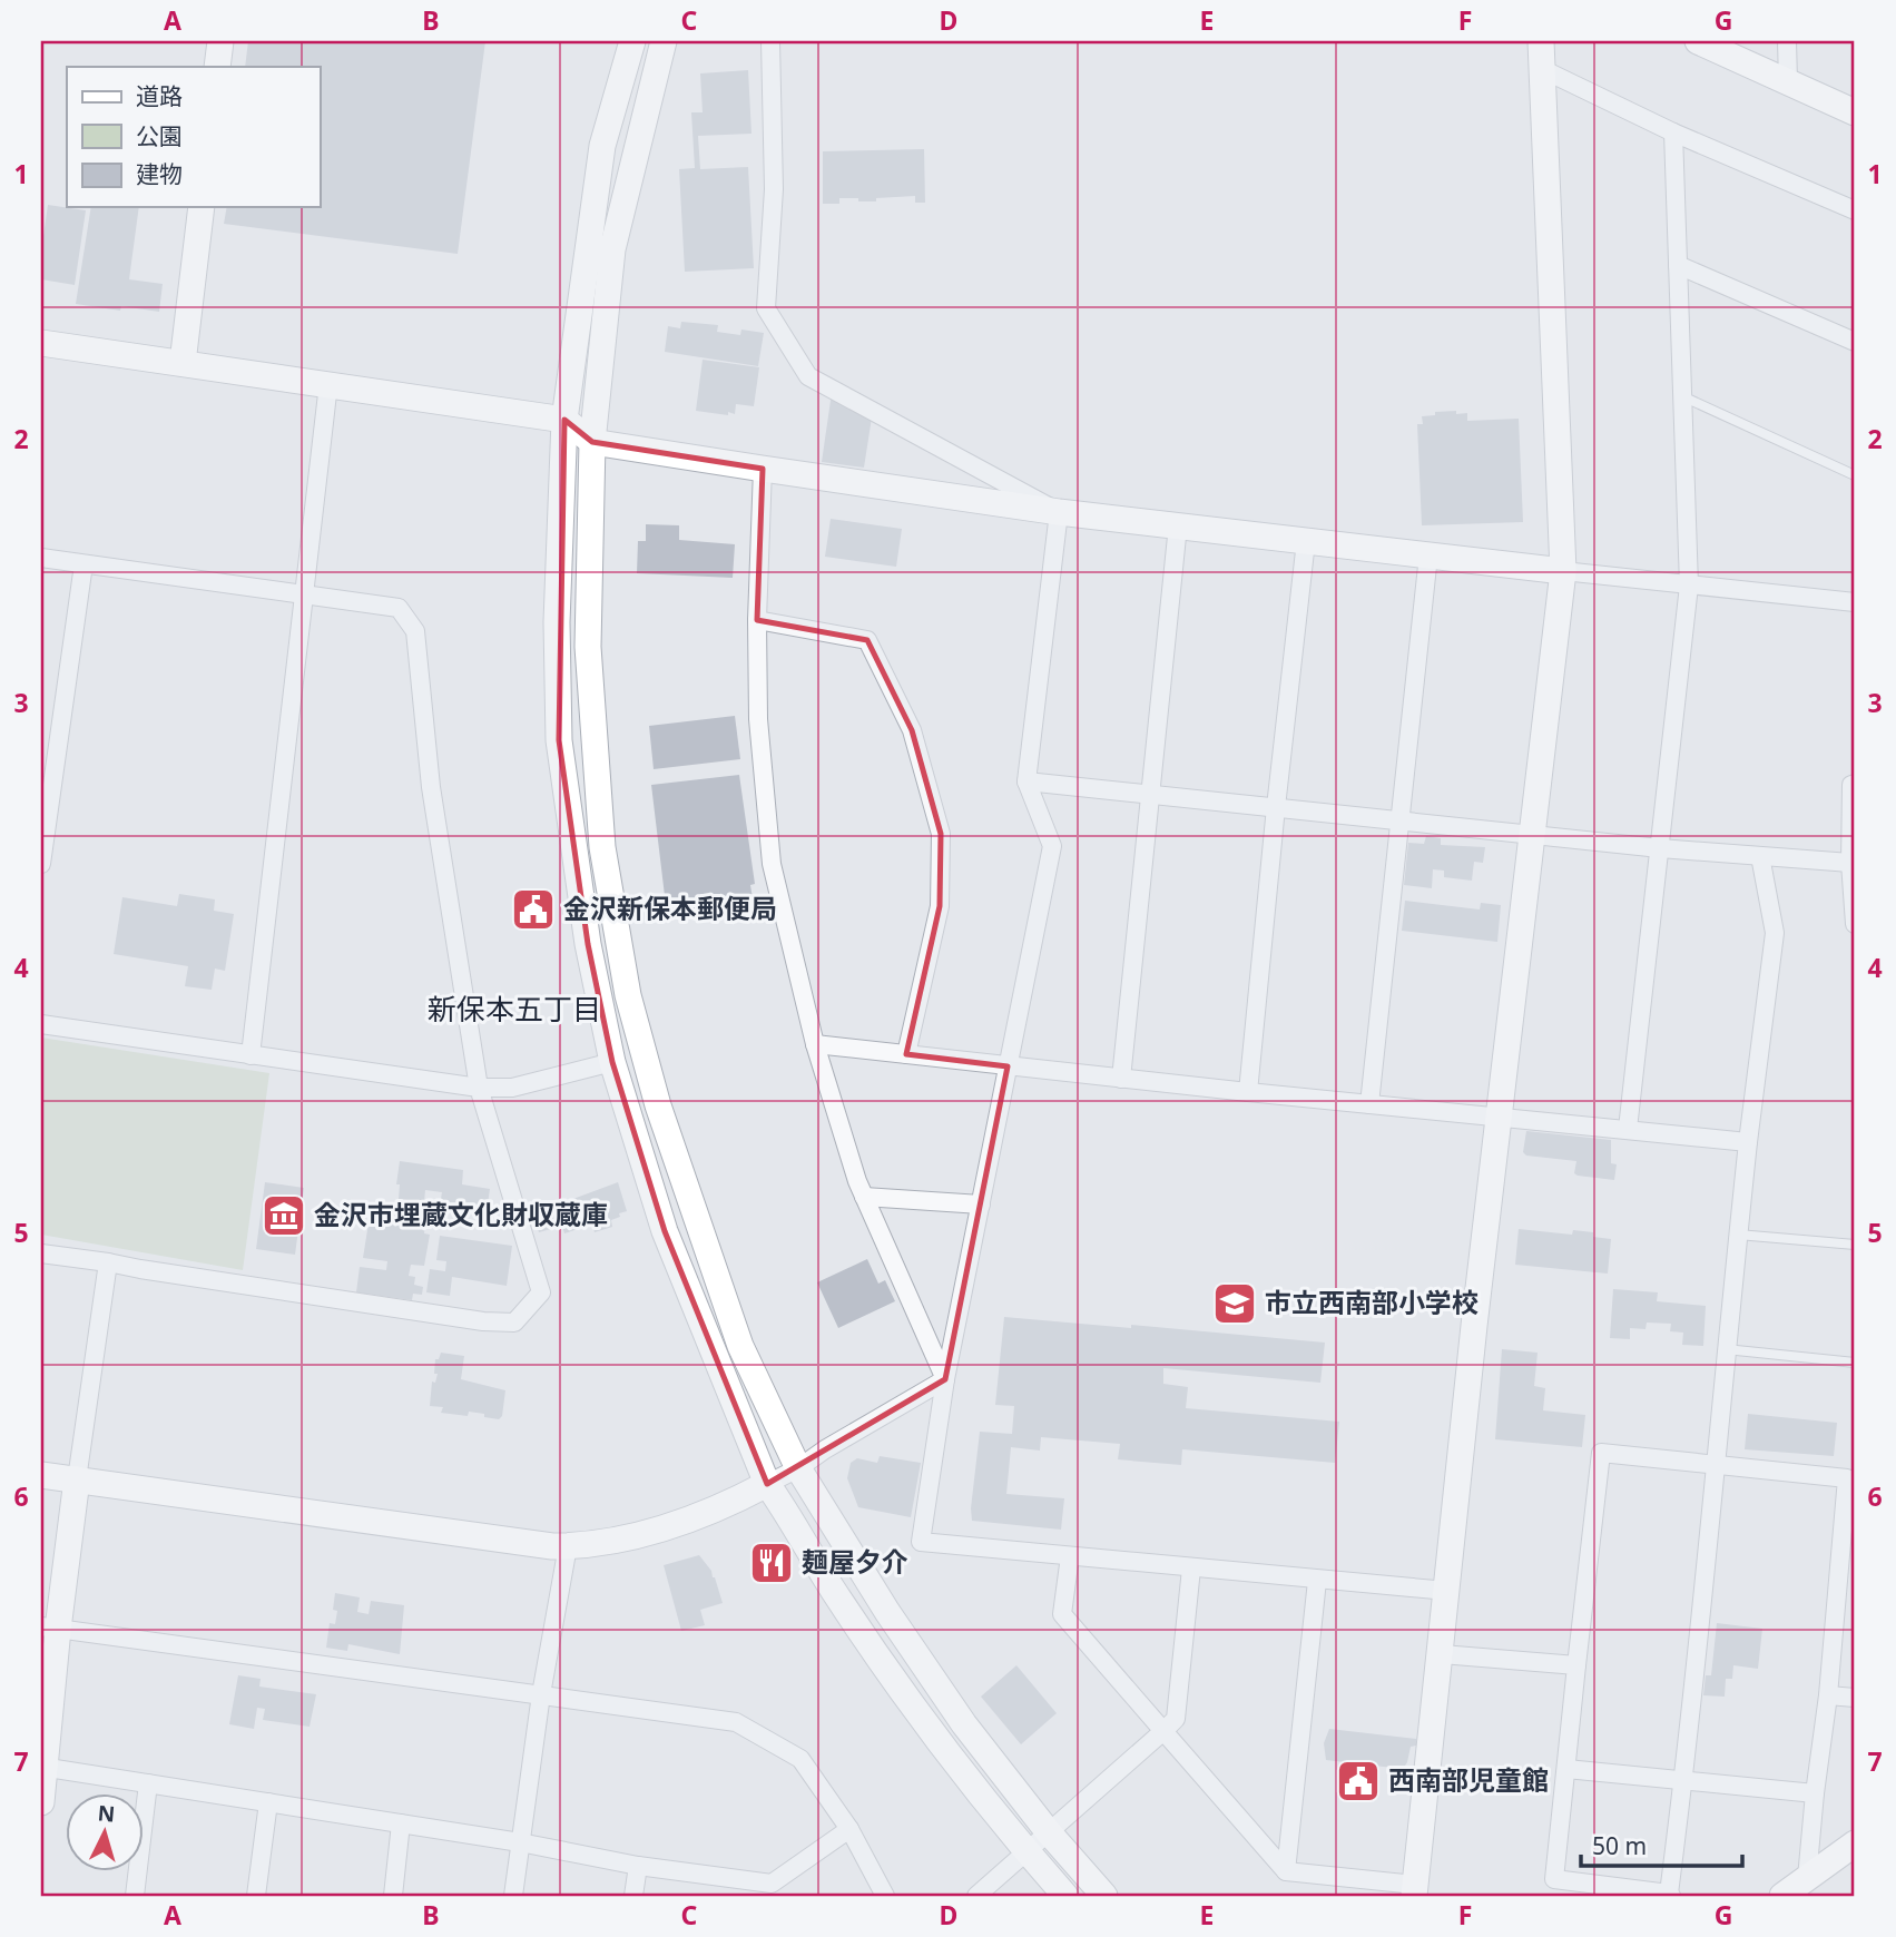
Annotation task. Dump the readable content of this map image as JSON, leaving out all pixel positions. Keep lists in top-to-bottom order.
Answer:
{
  "districts": ["新保本五丁目"],
  "places": {
    "public building": ["金沢新保本郵便局", "西南部児童館"],
    "museum": ["金沢市埋蔵文化財収蔵庫"],
    "school or university": ["市立西南部小学校"],
    "restaurant": ["麺屋夕介"]
  },
  "legend": ["道路", "公園", "建物"],
  "scale_bar": "50 m",
  "north": "top",
  "grid": {
    "columns": [
      "A",
      "B",
      "C",
      "D",
      "E",
      "F",
      "G"
    ],
    "rows": [
      "1",
      "2",
      "3",
      "4",
      "5",
      "6",
      "7"
    ]
  }
}
